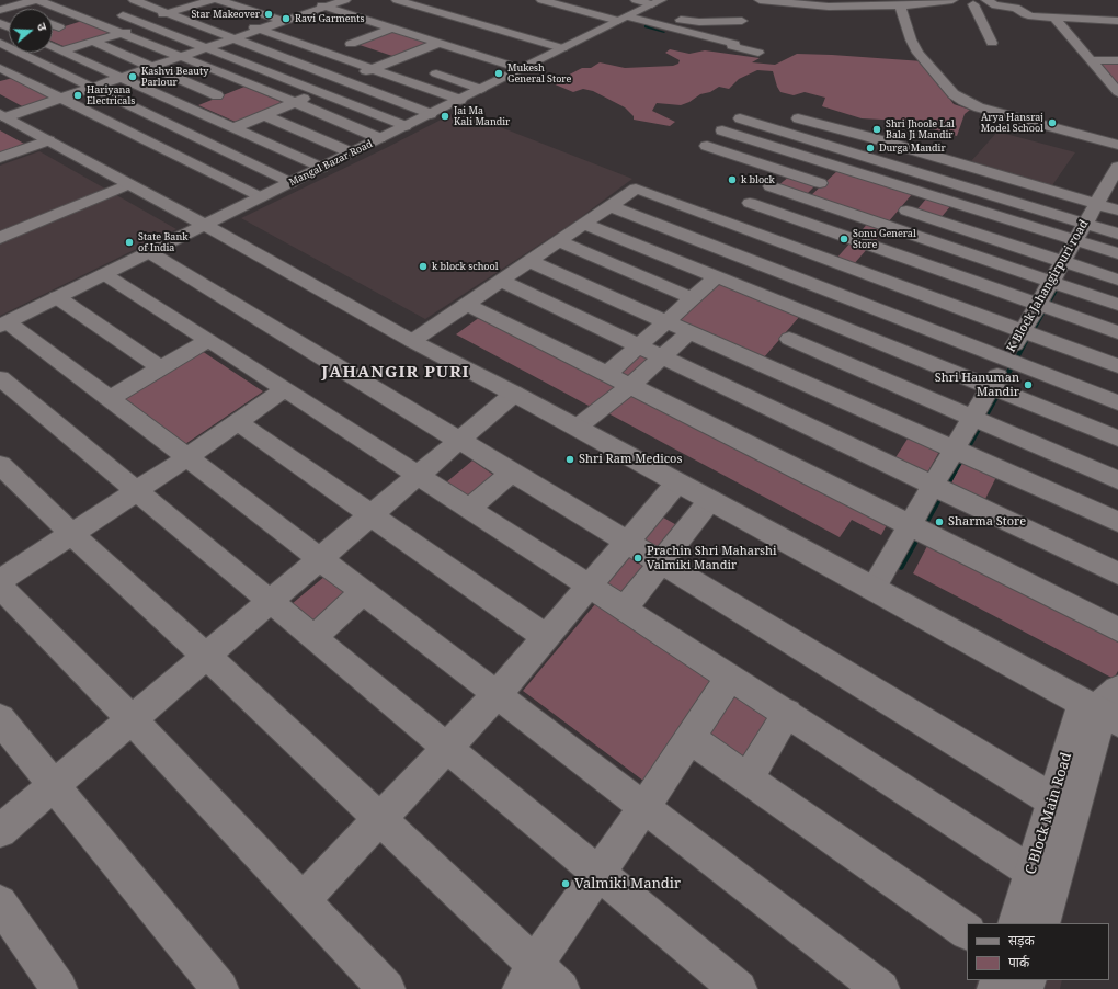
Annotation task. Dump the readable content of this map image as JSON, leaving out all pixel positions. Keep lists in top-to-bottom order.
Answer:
{
  "streets": {
    "street": ["Mangal Bazar Road", "K Block Jahangirpuri road", "C Block Main Road"]
  },
  "districts": ["JAHANGIR PURI"],
  "places": [
    "Star Makeover",
    "Ravi Garments",
    "Mukesh General Store",
    "Kashvi Beauty Parlour",
    "Hariyana Electricals",
    "Jai Ma Kali Mandir",
    "Arya Hansraj Model School",
    "Shri Jhoole Lal Bala Ji Mandir",
    "Durga Mandir",
    "k block",
    "Sonu General Store",
    "State Bank of India",
    "k block school",
    "Shri Hanuman Mandir",
    "Shri Ram Medicos",
    "Sharma Store",
    "Prachin Shri Maharshi Valmiki Mandir",
    "Valmiki Mandir"
  ],
  "legend": ["सड़क", "पार्क"],
  "north": "right"
}
